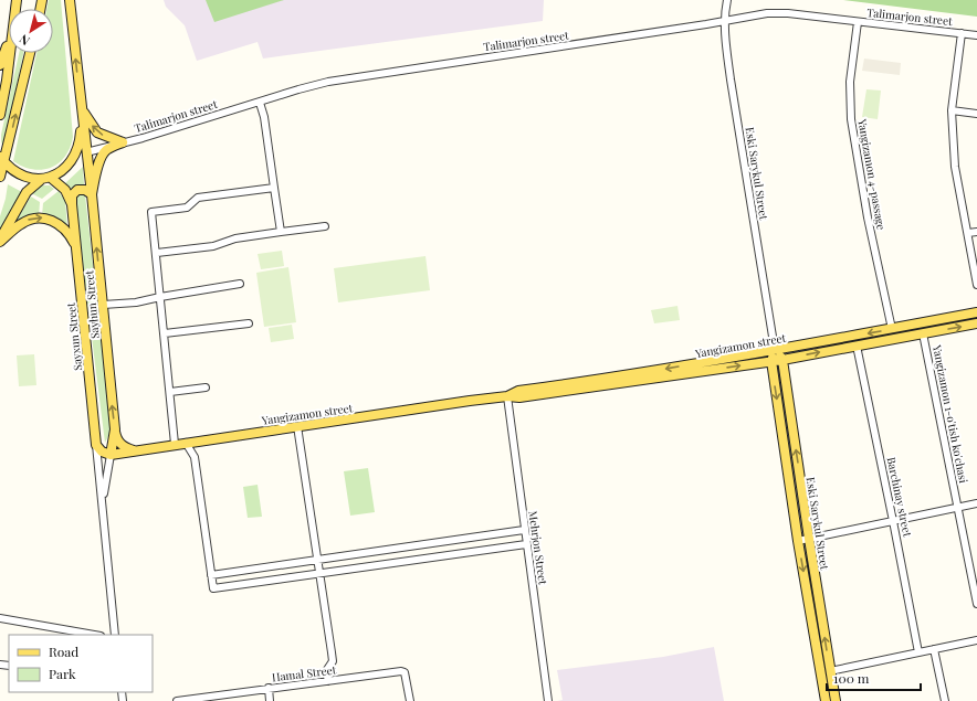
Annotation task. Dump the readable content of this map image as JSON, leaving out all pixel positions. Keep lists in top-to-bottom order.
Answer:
{
  "streets": {
    "main road": [
      "Eski Sarykul Street",
      "Sayhun Street",
      "Sayxun Street",
      "Yangizamon street"
    ],
    "street": [
      "Talimarjon street",
      "Yangizamon 4-passage",
      "Yangizamon 1-o'tish ko'chasi",
      "Barchinay street",
      "Mehrjon Street",
      "Hamal Street"
    ]
  },
  "crossings": [
    ["Talimarjon street", "Eski Sarykul Street"],
    ["Talimarjon street", "Yangizamon 4-passage"],
    ["Talimarjon street", "Sayhun Street"],
    ["Eski Sarykul Street", "Yangizamon street"],
    ["Yangizamon 4-passage", "Yangizamon street"],
    ["Sayhun Street", "Sayxun Street"],
    ["Sayhun Street", "Yangizamon street"],
    ["Sayxun Street", "Yangizamon street"],
    ["Yangizamon street", "Yangizamon 1-o'tish ko'chasi"],
    ["Yangizamon street", "Barchinay street"],
    ["Yangizamon street", "Mehrjon Street"]
  ],
  "one_way": ["Sayhun Street"],
  "legend": ["Road", "Park"],
  "scale_bar": "100 m",
  "north": "bottom left"
}
